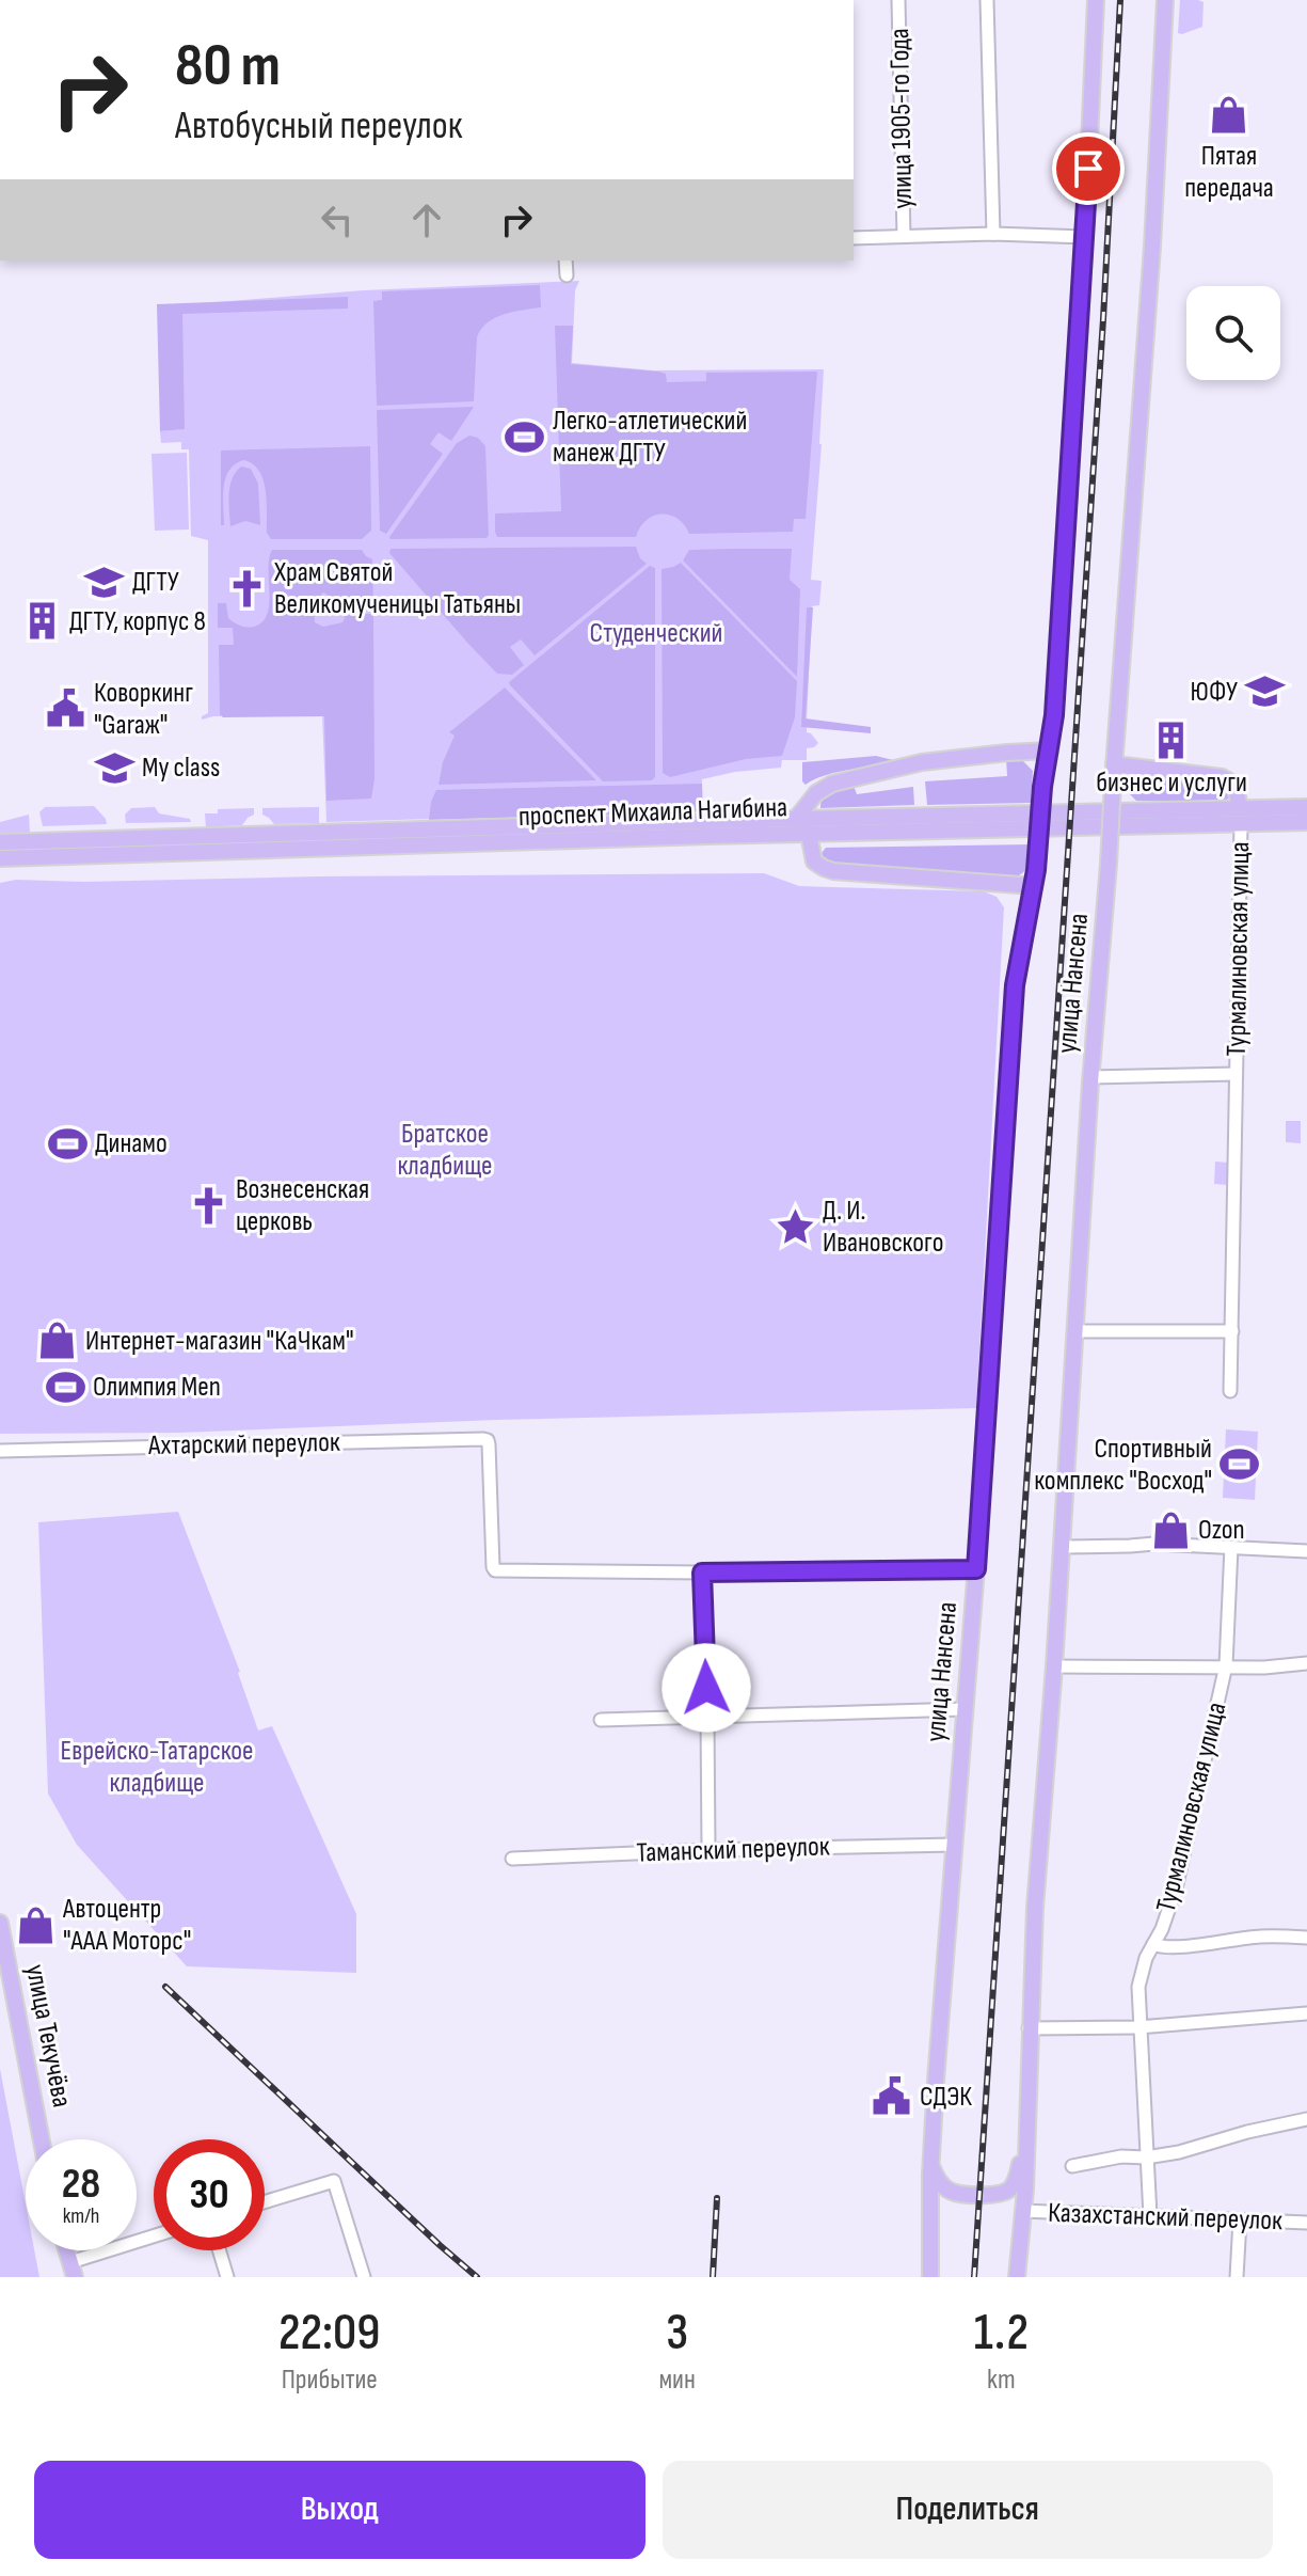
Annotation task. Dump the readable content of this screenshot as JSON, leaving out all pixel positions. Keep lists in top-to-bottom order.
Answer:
{
  "streets": {
    "main road": ["проспект Михаила Нагибина", "улица Нансена", "улица Текучёва"],
    "street": [
      "улица 1905-го Года",
      "Турмалиновская улица",
      "Ахтарский переулок",
      "Таманский переулок",
      "Казахстанский переулок"
    ]
  },
  "crossings": [
    ["проспект Михаила Нагибина", "Турмалиновская улица"],
    ["Турмалиновская улица", "улица Нансена"],
    ["Турмалиновская улица", "Казахстанский переулок"],
    ["улица Нансена", "Таманский переулок"],
    ["улица Нансена", "Казахстанский переулок"]
  ],
  "parks": ["Студенческий", "Братское кладбище", "Еврейско-Татарское кладбище"],
  "places": {
    "shop": [
      "Пятая передача",
      "Интернет-магазин \"КаЧкам\"",
      "Ozon",
      "Автоцентр \"ААА Моторс\""
    ],
    "sports": [
      "Легко-атлетический манеж ДГТУ",
      "Динамо",
      "Олимпия Men",
      "Спортивный комплекс \"Восход\""
    ],
    "school or university": ["ДГТУ", "ЮФУ", "My class"],
    "church": ["Храм Святой Великомученицы Татьяны", "Вознесенская церковь"],
    "building": ["ДГТУ, корпус 8", "бизнес и услуги"],
    "public building": ["Коворкинг \"Gаraж\"", "СДЭК"],
    "place": ["Д. И. Ивановского"]
  },
  "page": {
    "turn": ["80 m", "Автобусный переулок"],
    "speed": "28 km/h",
    "limit": "30",
    "eta": [
      "22:09",
      "Прибытие",
      "3",
      "мин",
      "1.2",
      "km"
    ],
    "buttons": ["Выход", "Поделиться"]
  }
}
